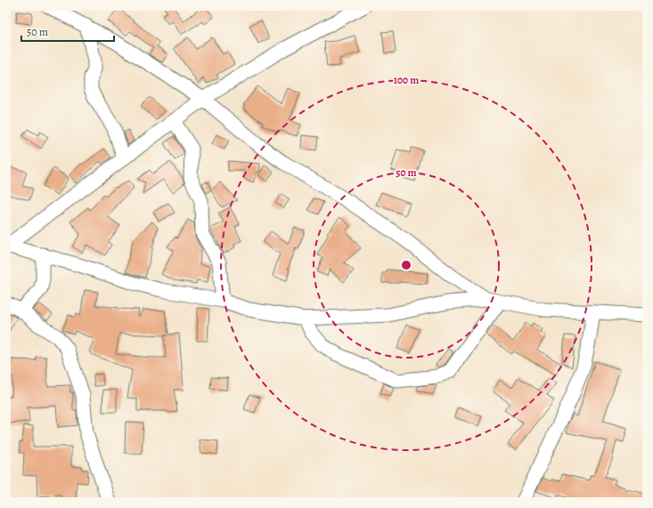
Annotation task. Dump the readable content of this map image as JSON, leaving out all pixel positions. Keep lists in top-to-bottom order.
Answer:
{
  "scale_bar": "50 m",
  "rings": ["100 m", "50 m"]
}
